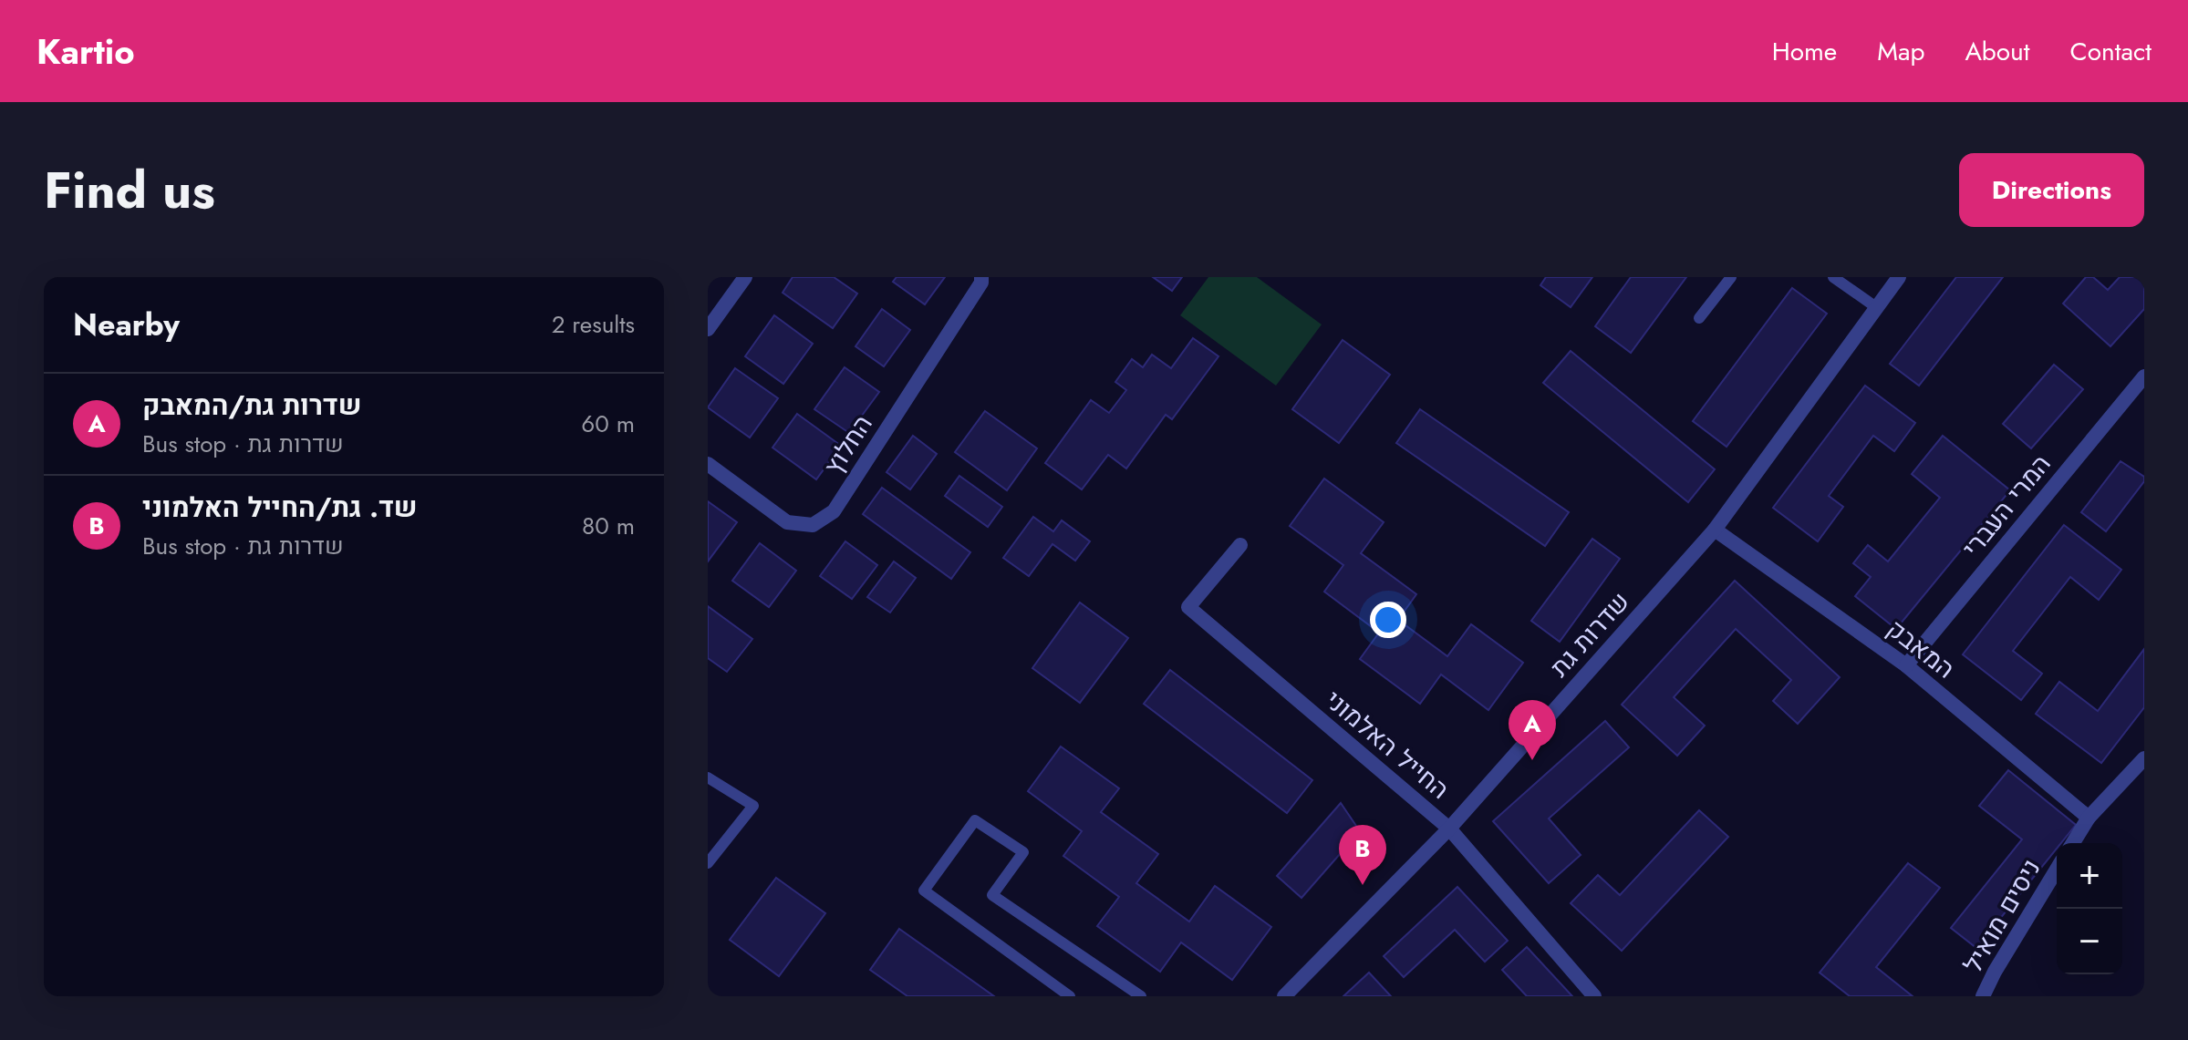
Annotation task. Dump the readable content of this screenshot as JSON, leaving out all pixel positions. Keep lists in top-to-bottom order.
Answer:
{
  "streets": {
    "street": [
      "החלוץ",
      "המרי העברי",
      "שדרות גת",
      "המאבק",
      "החייל האלמוני",
      "ניסים מואיל"
    ]
  },
  "crossings": [
    ["המרי העברי", "המאבק"],
    ["שדרות גת", "המאבק"],
    ["שדרות גת", "החייל האלמוני"],
    ["המאבק", "ניסים מואיל"]
  ],
  "page": {
    "header": "Kartio",
    "nav": [
      "Home",
      "Map",
      "About",
      "Contact"
    ],
    "title": "Find us",
    "buttons": "Directions",
    "heading": ["Nearby", "2 results"],
    "list": [
      {
        "mark": "A",
        "name": "שדרות גת/המאבק",
        "note": "Bus stop · שדרות גת",
        "value": "60 m"
      },
      {
        "mark": "B",
        "name": "שד. גת/החייל האלמוני",
        "note": "Bus stop · שדרות גת",
        "value": "80 m"
      }
    ],
    "pins": ["A", "B"],
    "map_buttons": ["+", "−"]
  }
}
